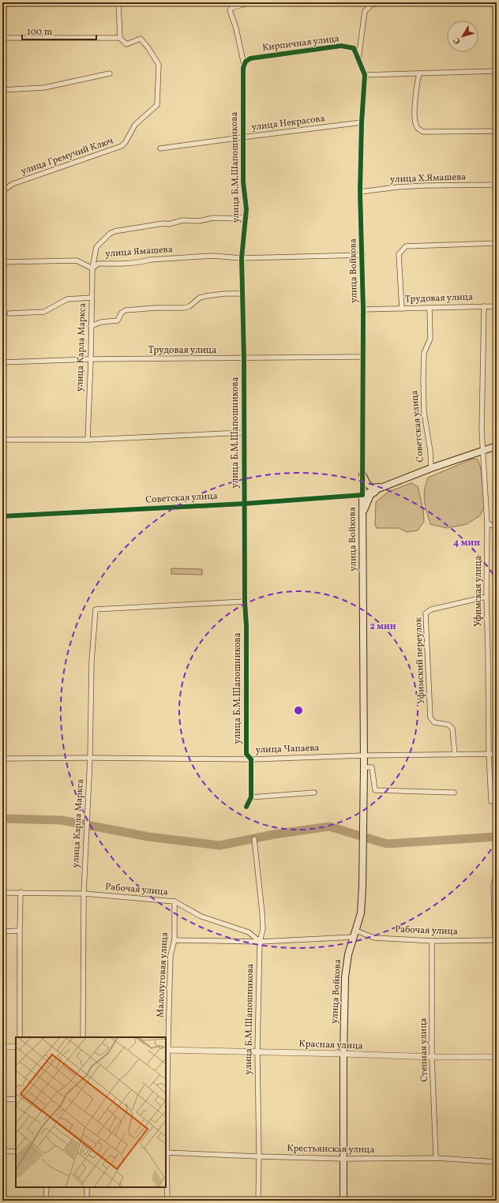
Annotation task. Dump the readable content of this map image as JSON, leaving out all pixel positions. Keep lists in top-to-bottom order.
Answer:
{
  "streets": {
    "main road": ["улица Войкова", "Советская улица"],
    "street": [
      "Кирпичная улица",
      "улица Некрасова",
      "улица Гремучий Ключ",
      "улица Б.М.Шапошникова",
      "улица Х.Ямашева",
      "улица Ямашева",
      "Трудовая улица",
      "улица Карла Маркса",
      "Уфимская улица",
      "Уфимский переулок",
      "улица Чапаева",
      "Рабочая улица",
      "Малолуговая улица",
      "Красная улица",
      "Степная улица",
      "Крестьянская улица"
    ]
  },
  "crossings": [
    ["Кирпичная улица", "улица Б.М.Шапошникова"],
    ["Кирпичная улица", "улица Войкова"],
    ["улица Некрасова", "улица Б.М.Шапошникова"],
    ["улица Некрасова", "улица Войкова"],
    ["улица Б.М.Шапошникова", "улица Ямашева"],
    ["улица Б.М.Шапошникова", "Трудовая улица"],
    ["улица Б.М.Шапошникова", "улица Карла Маркса"],
    ["улица Б.М.Шапошникова", "Советская улица"],
    ["улица Б.М.Шапошникова", "улица Чапаева"],
    ["улица Б.М.Шапошникова", "Рабочая улица"],
    ["улица Б.М.Шапошникова", "Красная улица"],
    ["улица Б.М.Шапошникова", "Крестьянская улица"],
    ["улица Х.Ямашева", "улица Войкова"],
    ["улица Ямашева", "улица Карла Маркса"],
    ["улица Войкова", "Трудовая улица"],
    ["улица Войкова", "Советская улица"],
    ["улица Войкова", "улица Чапаева"],
    ["улица Войкова", "Рабочая улица"],
    ["улица Войкова", "Красная улица"],
    ["улица Войкова", "Крестьянская улица"],
    ["Трудовая улица", "улица Карла Маркса"],
    ["Трудовая улица", "Советская улица"],
    ["Трудовая улица", "Уфимская улица"],
    ["улица Карла Маркса", "улица Чапаева"],
    ["улица Карла Маркса", "Рабочая улица"],
    ["Советская улица", "Уфимская улица"],
    ["Уфимская улица", "Уфимский переулок"],
    ["Уфимская улица", "улица Чапаева"],
    ["Уфимский переулок", "улица Чапаева"],
    ["Рабочая улица", "Малолуговая улица"],
    ["Рабочая улица", "Степная улица"],
    ["Малолуговая улица", "Красная улица"],
    ["Малолуговая улица", "Крестьянская улица"],
    ["Красная улица", "Степная улица"],
    ["Степная улица", "Крестьянская улица"]
  ],
  "scale_bar": "100 m",
  "north": "bottom left",
  "rings": ["4 мин", "2 мин"]
}
